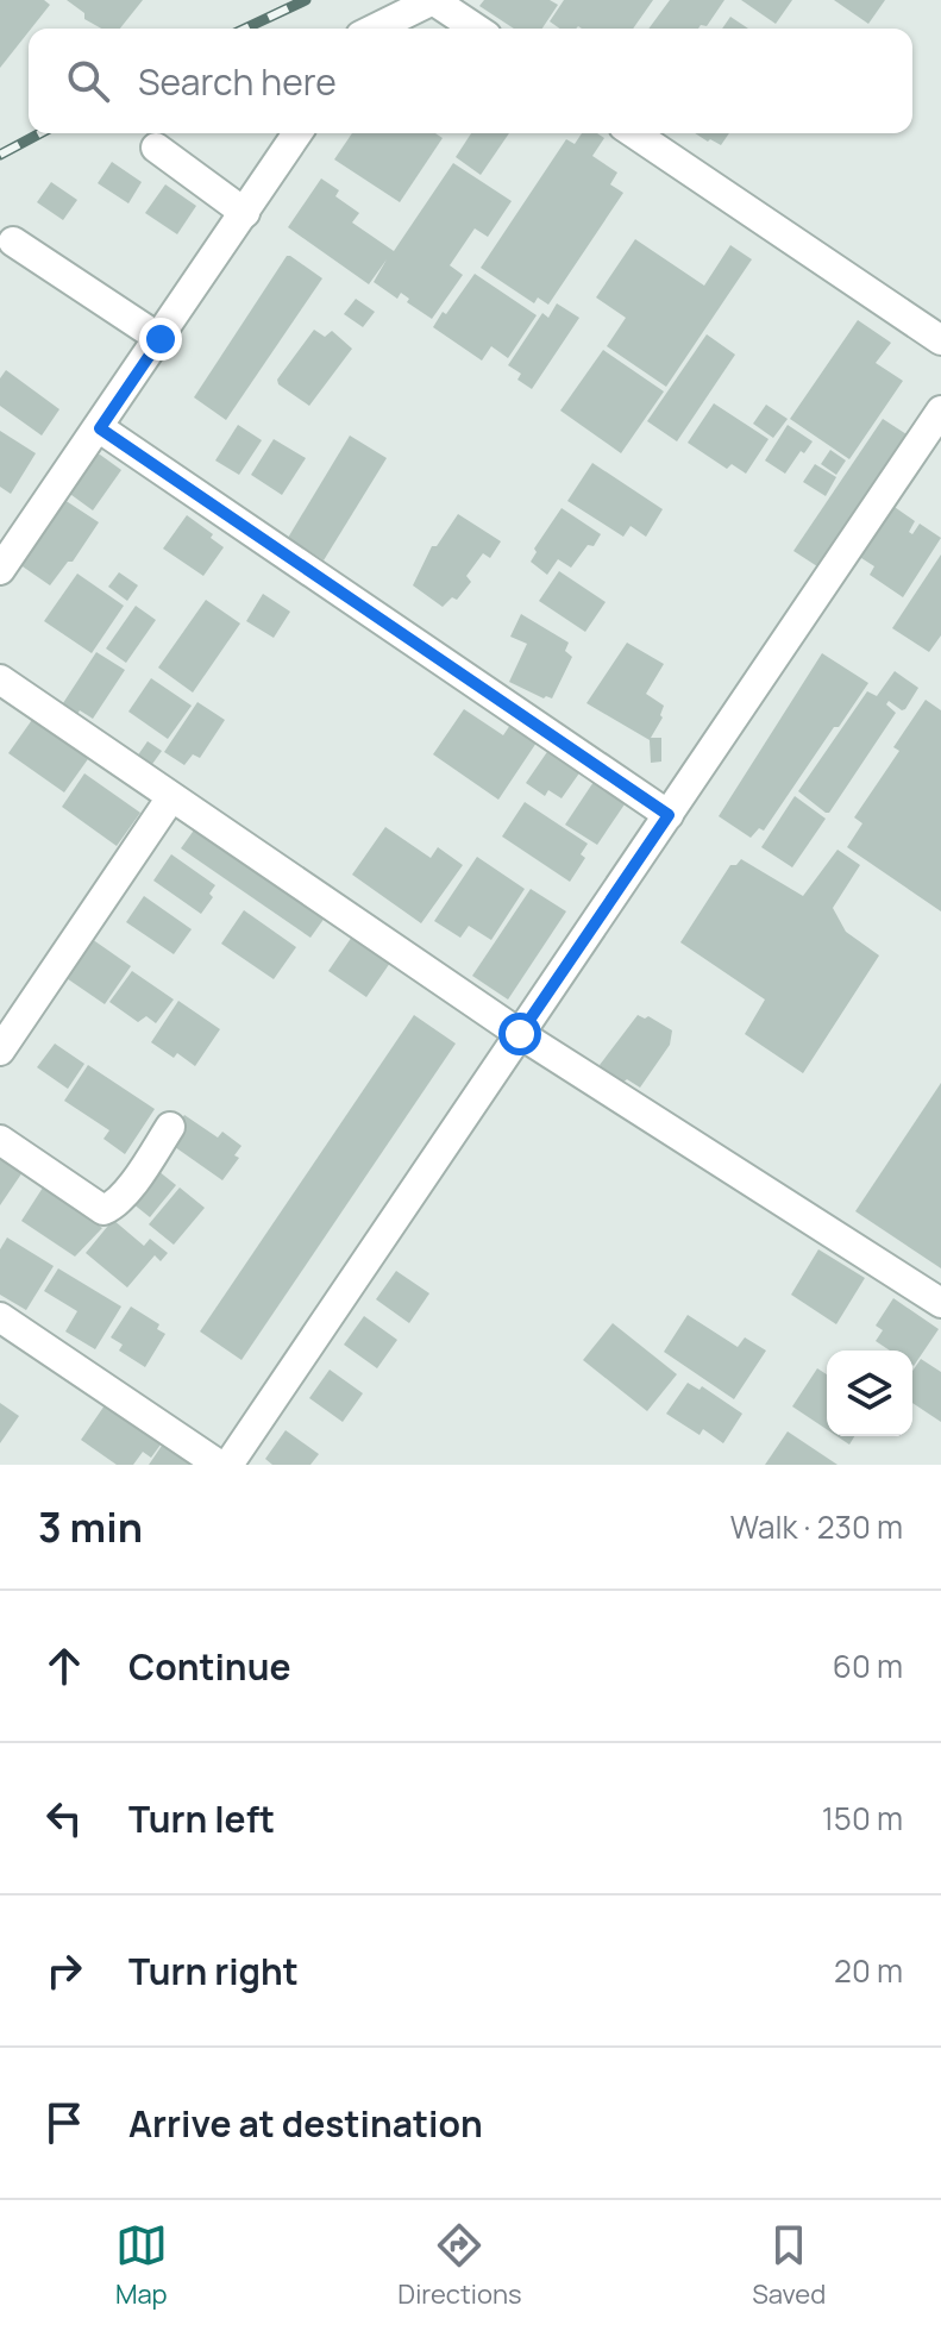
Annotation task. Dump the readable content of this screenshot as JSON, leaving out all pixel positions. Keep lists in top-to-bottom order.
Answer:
{
  "page": {
    "search": "Search here",
    "heading": ["3 min", "Walk · 230 m"],
    "list": [
      ["Continue", "60 m"],
      ["Turn left", "150 m"],
      ["Turn right", "20 m"],
      "Arrive at destination"
    ],
    "nav": ["Map", "Directions", "Saved"]
  }
}
